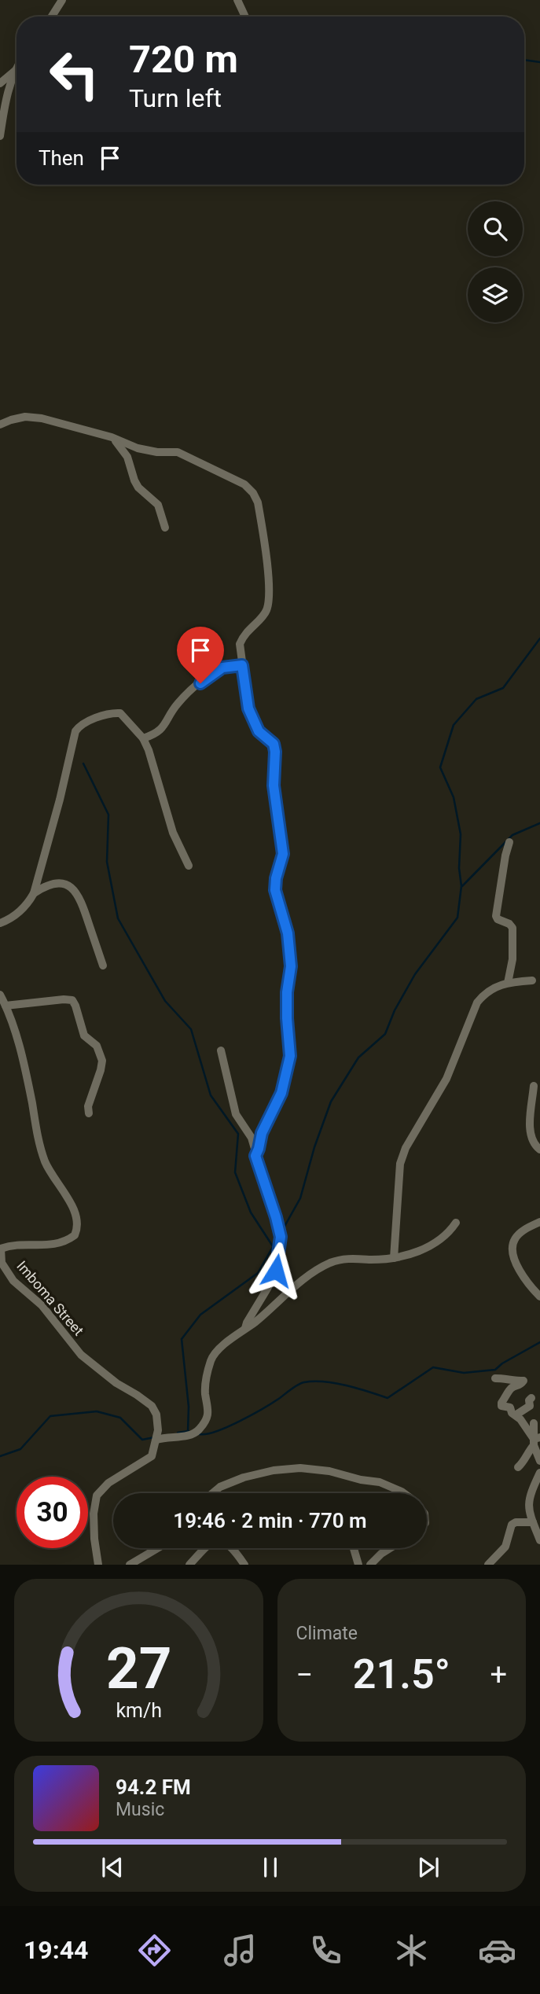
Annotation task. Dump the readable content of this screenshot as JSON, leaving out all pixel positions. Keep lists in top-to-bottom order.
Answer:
{
  "streets": {
    "street": ["Imboma Street"]
  },
  "page": {
    "turn": ["720 m", "Turn left"],
    "then": "Then",
    "limit": "30",
    "trip": "19:46 · 2 min · 770 m",
    "tile": "Climate",
    "heat": ["−", "21.5°", "+"],
    "song": ["94.2 FM", "Music"],
    "tabs": "19:44",
    "gauge": ["27", "km/h"]
  }
}
